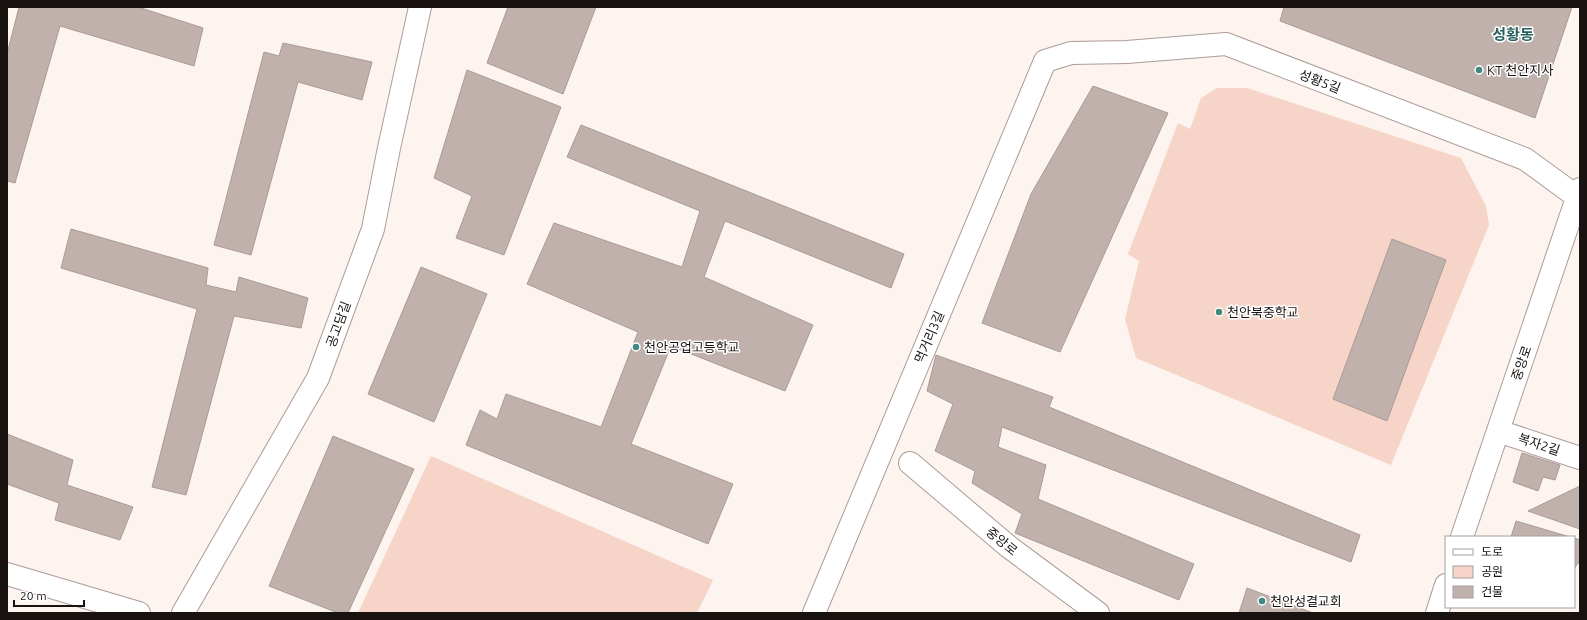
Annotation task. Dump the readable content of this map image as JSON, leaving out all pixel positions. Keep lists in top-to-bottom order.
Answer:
{
  "streets": {
    "street": [
      "성황5길",
      "공고담길",
      "먹거리3길",
      "중앙로",
      "복자2길"
    ]
  },
  "crossings": [
    ["성황5길", "먹거리3길"],
    ["성황5길", "중앙로"],
    ["중앙로", "복자2길"]
  ],
  "districts": ["성황동"],
  "places": [
    "KT 천안지사",
    "천안북중학교",
    "천안공업고등학교",
    "천안성결교회"
  ],
  "legend": ["도로", "공원", "건물"],
  "scale_bar": "20 m"
}
